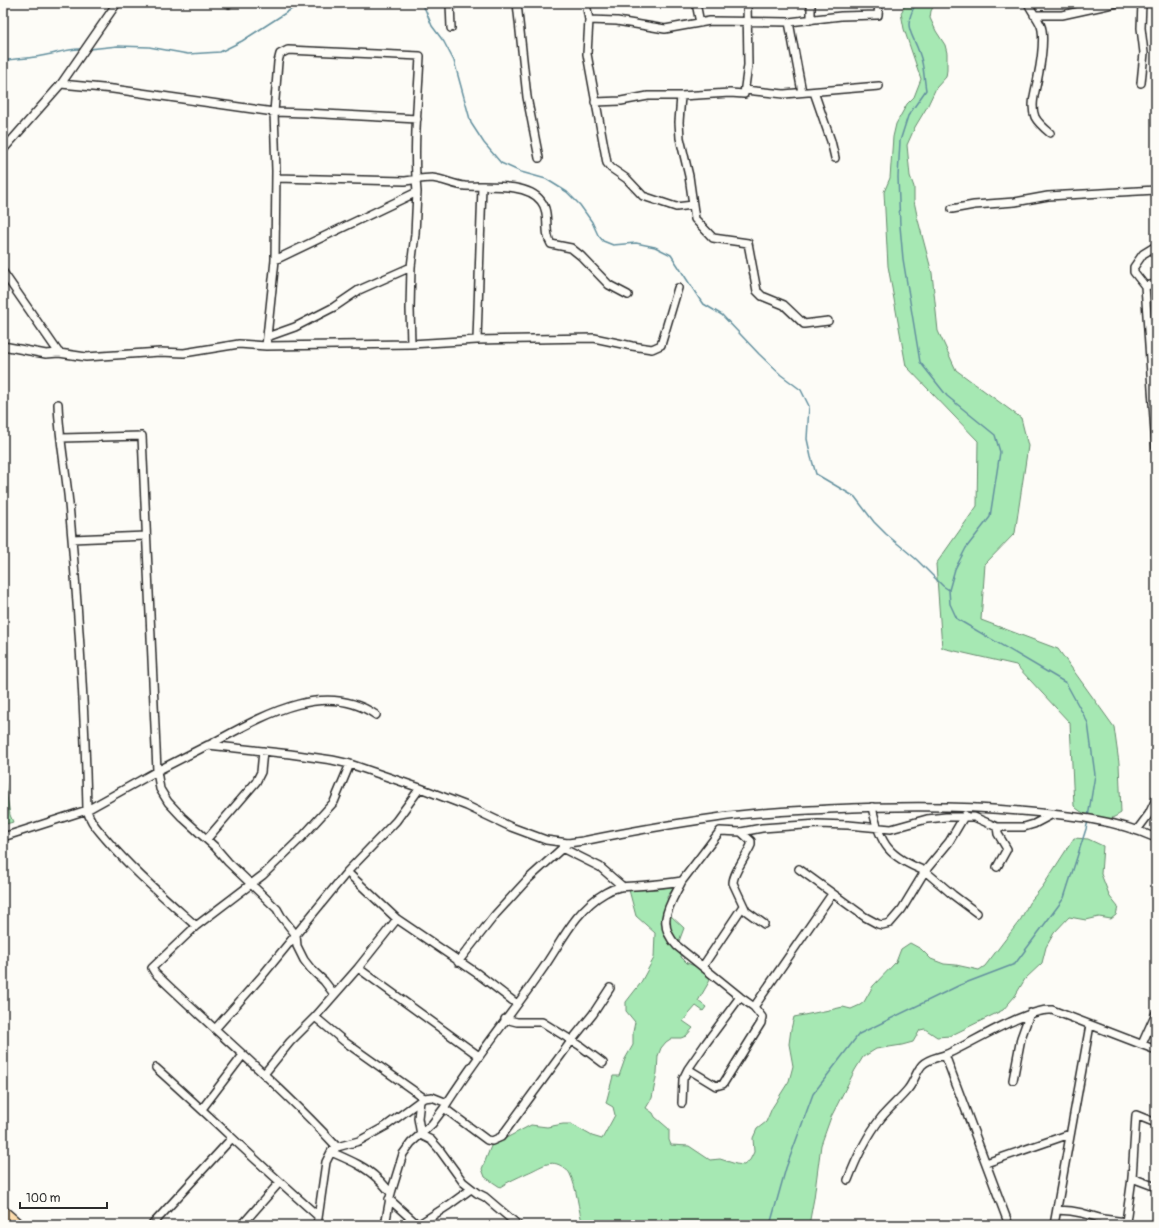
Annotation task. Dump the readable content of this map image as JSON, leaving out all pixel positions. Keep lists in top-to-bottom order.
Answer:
{
  "scale_bar": "100 m"
}
